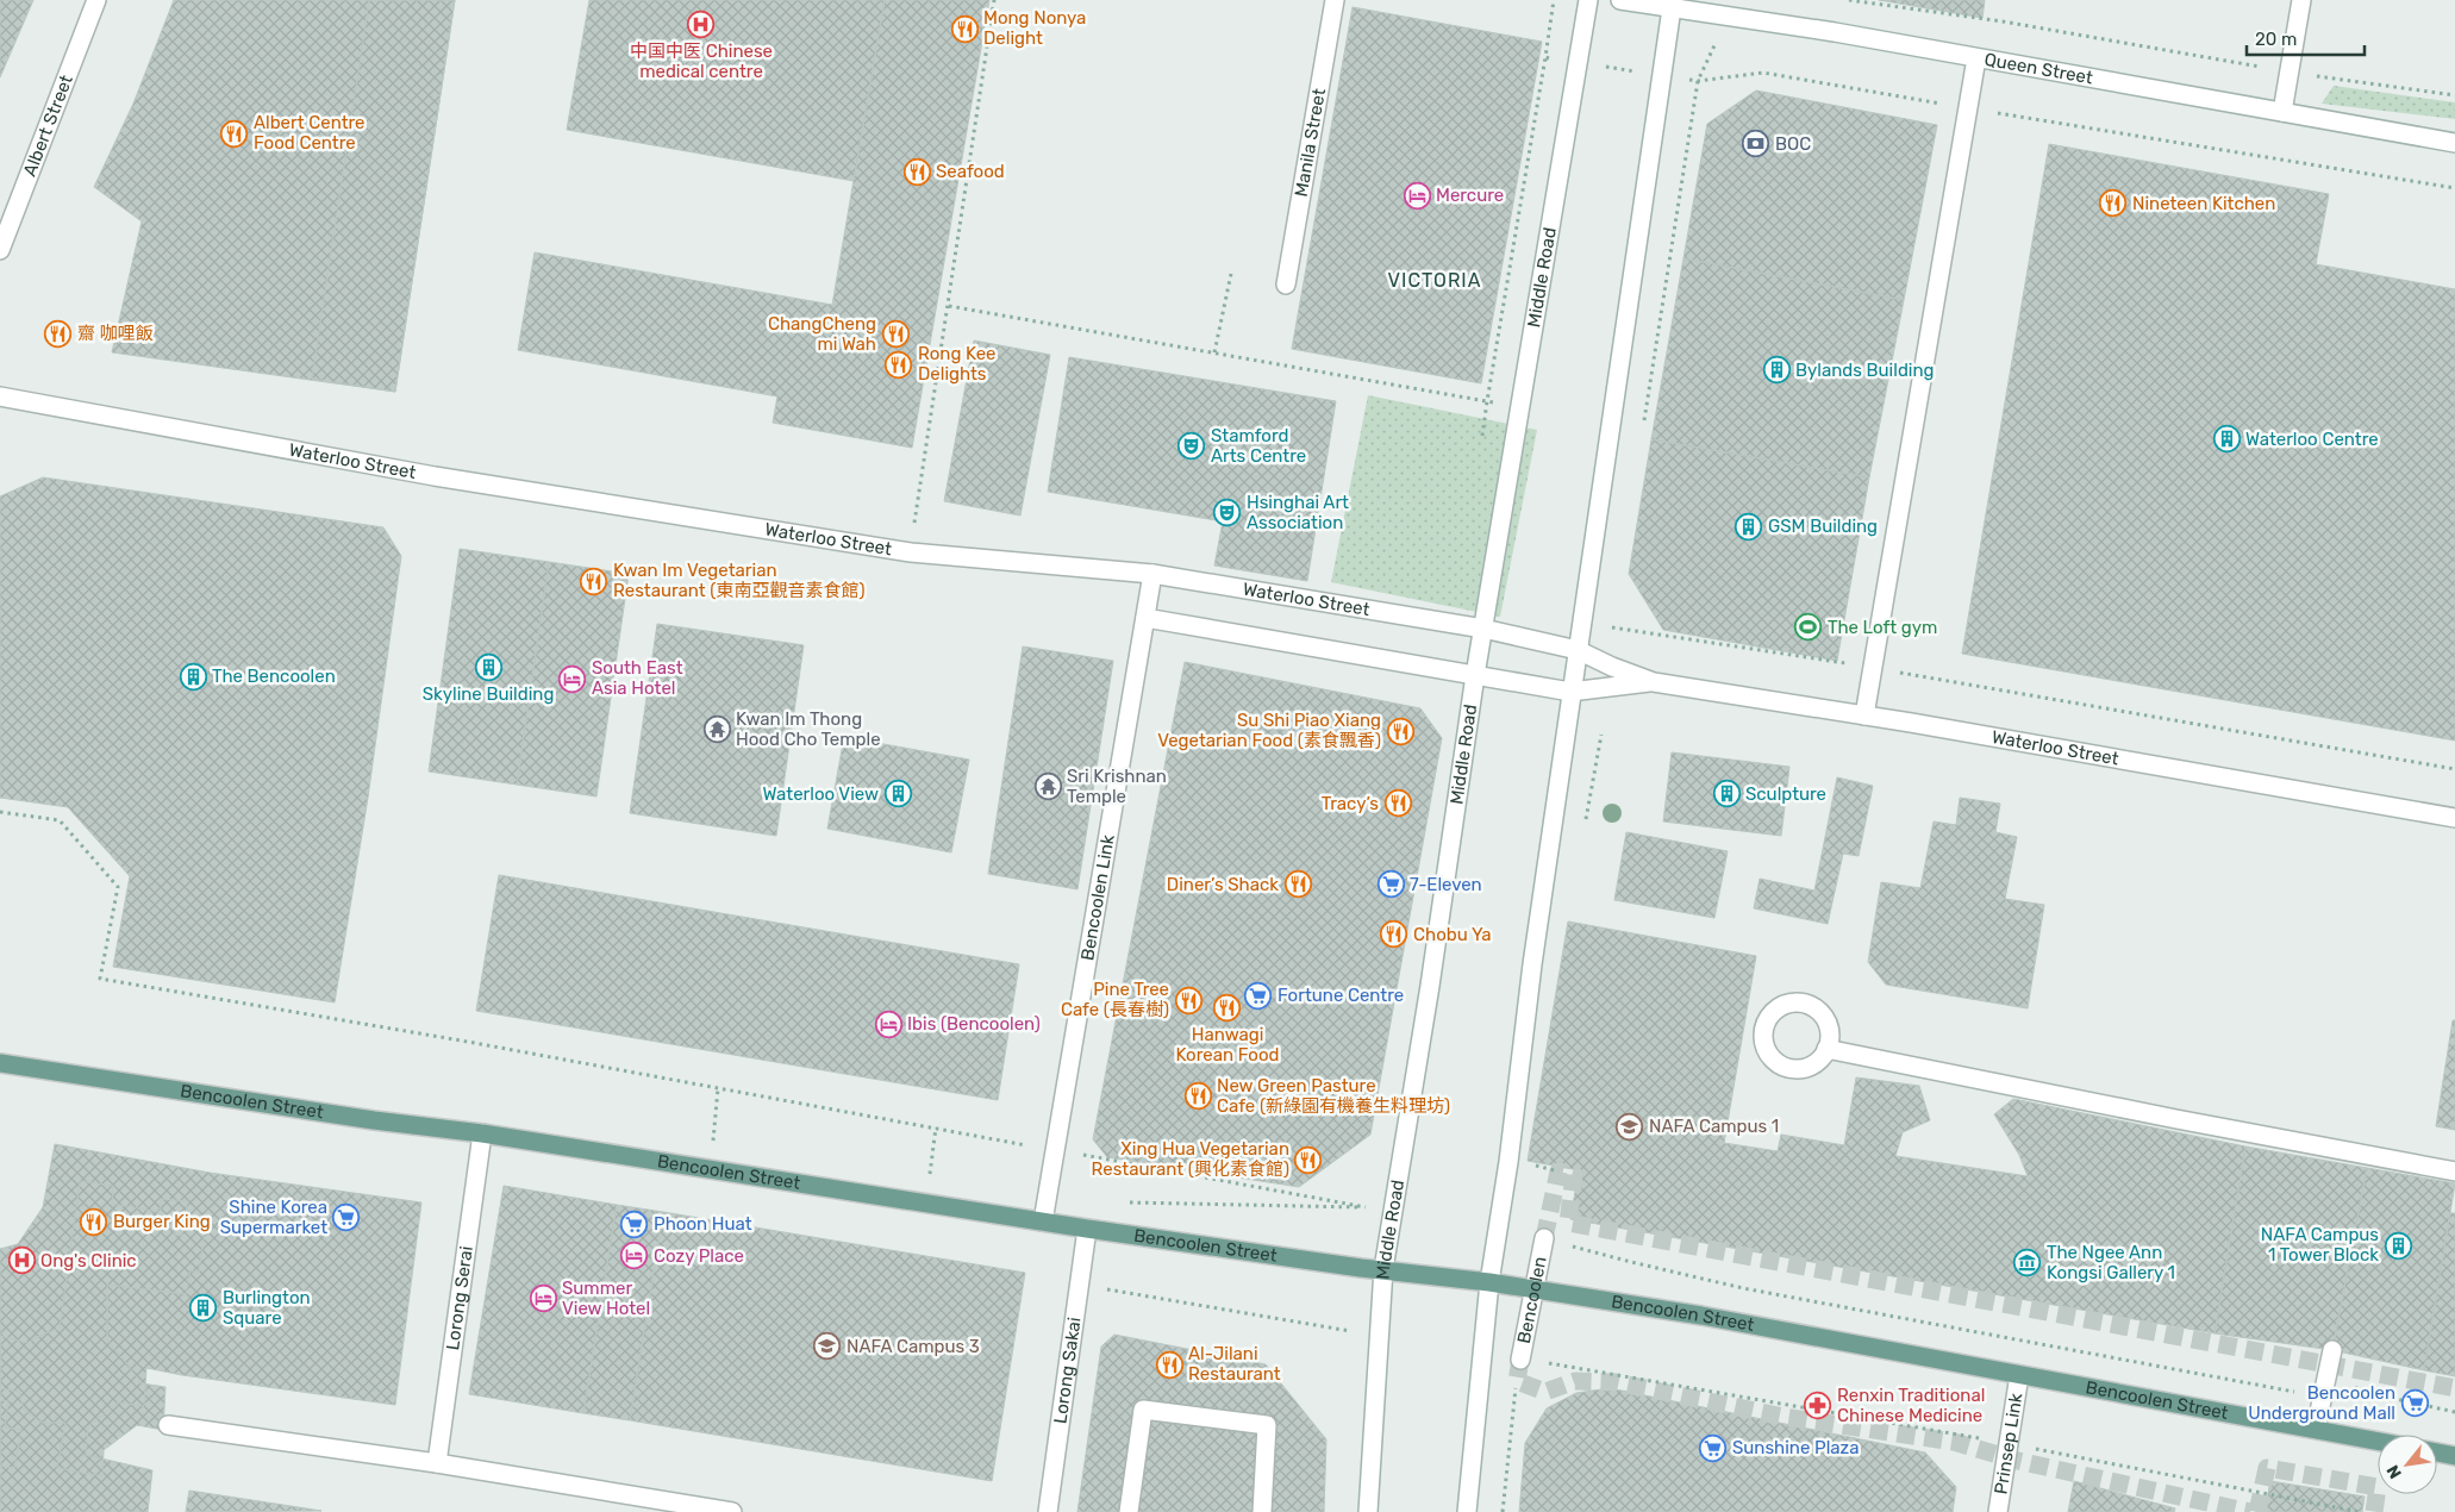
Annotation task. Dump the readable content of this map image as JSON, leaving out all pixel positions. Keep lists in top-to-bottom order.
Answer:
{
  "streets": {
    "main road": ["Bencoolen Street"],
    "street": [
      "Queen Street",
      "Albert Street",
      "Manila Street",
      "Middle Road",
      "Waterloo Street",
      "Bencoolen Link",
      "Lorong Serai",
      "Bencoolen",
      "Lorong Sakai",
      "Prinsep Link"
    ]
  },
  "crossings": [
    ["Middle Road", "Waterloo Street"],
    ["Middle Road", "Bencoolen Street"],
    ["Waterloo Street", "Bencoolen Link"],
    ["Bencoolen Link", "Bencoolen Street"],
    ["Bencoolen Street", "Lorong Serai"],
    ["Bencoolen Street", "Bencoolen"],
    ["Bencoolen Street", "Lorong Sakai"],
    ["Bencoolen Street", "Prinsep Link"]
  ],
  "districts": ["VICTORIA"],
  "places": {
    "hospital": ["中国中医 Chinese medical centre", "Ong's Clinic"],
    "restaurant": [
      "Mong Nonya Delight",
      "Albert Centre Food Centre",
      "Seafood",
      "Nineteen Kitchen",
      "齋 咖哩飯",
      "ChangCheng mi Wah",
      "Rong Kee Delights",
      "Kwan Im Vegetarian Restaurant (東南亞觀音素食館)",
      "Su Shi Piao Xiang Vegetarian Food (素食飄香)",
      "Tracy’s",
      "Diner’s Shack",
      "Chobu Ya",
      "Pine Tree Cafe (長春樹)",
      "Hanwagi Korean Food",
      "New Green Pasture Cafe (新綠園有機養生料理坊)",
      "Xing Hua Vegetarian Restaurant (興化素食館)",
      "Burger King",
      "Al-Jilani Restaurant"
    ],
    "bank": ["BOC"],
    "hotel": [
      "Mercure",
      "South East Asia Hotel",
      "Ibis (Bencoolen)",
      "Cozy Place",
      "Summer View Hotel"
    ],
    "building": [
      "Bylands Building",
      "Waterloo Centre",
      "GSM Building",
      "Skyline Building",
      "The Bencoolen",
      "Waterloo View",
      "Sculpture",
      "NAFA Campus 1 Tower Block",
      "Burlington Square"
    ],
    "theatre": ["Stamford Arts Centre", "Hsinghai Art Association"],
    "sports": ["The Loft gym"],
    "temple": ["Kwan Im Thong Hood Cho Temple", "Sri Krishnan Temple"],
    "supermarket": [
      "7-Eleven",
      "Fortune Centre",
      "Shine Korea Supermarket",
      "Phoon Huat",
      "Bencoolen Underground Mall",
      "Sunshine Plaza"
    ],
    "school or university": ["NAFA Campus 1", "NAFA Campus 3"],
    "museum": ["The Ngee Ann Kongsi Gallery 1"],
    "pharmacy": ["Renxin Traditional Chinese Medicine"]
  },
  "scale_bar": "20 m",
  "north": "bottom left"
}
